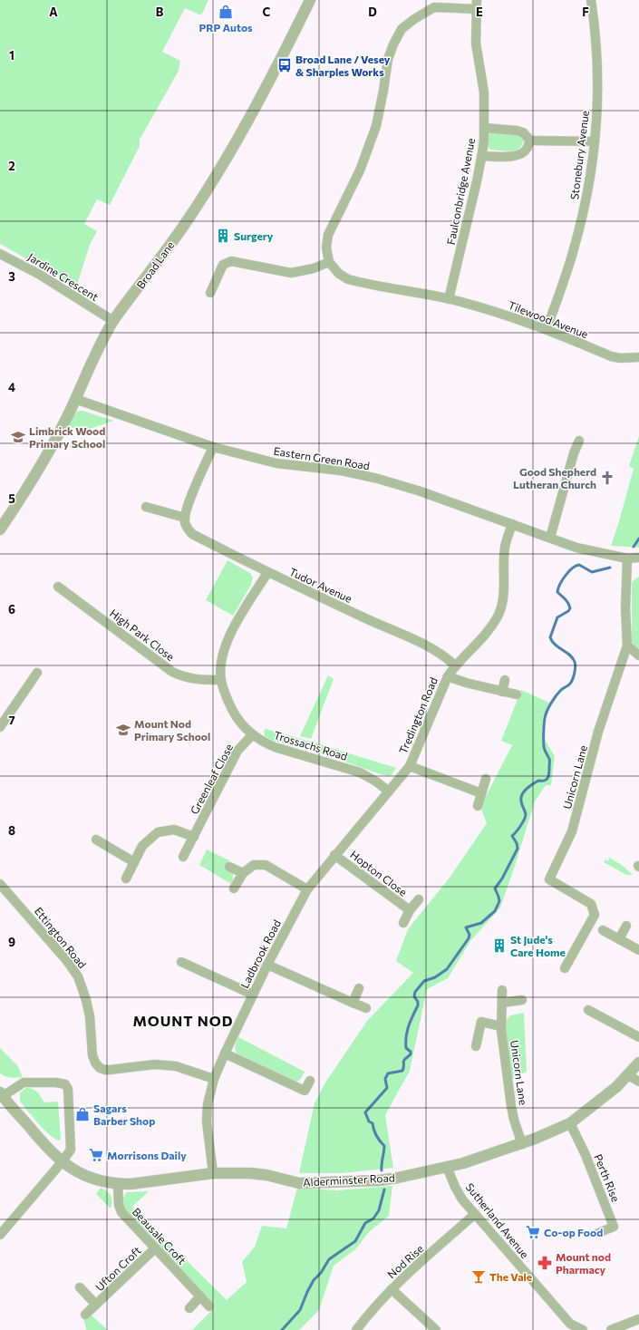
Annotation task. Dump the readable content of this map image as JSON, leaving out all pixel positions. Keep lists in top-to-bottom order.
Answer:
{
  "streets": {
    "street": [
      "Stonebury Avenue",
      "Faulconbridge Avenue",
      "Broad Lane",
      "Jardine Crescent",
      "Tilewood Avenue",
      "Eastern Green Road",
      "Tudor Avenue",
      "High Park Close",
      "Tredington Road",
      "Trossachs Road",
      "Unicorn Lane",
      "Greenleaf Close",
      "Hopton Close",
      "Ettington Road",
      "Ladbrook Road",
      "Perth Rise",
      "Alderminster Road",
      "Sutherland Avenue",
      "Beausale Croft",
      "Nod Rise",
      "Ufton Croft"
    ]
  },
  "crossings": [
    ["Stonebury Avenue", "Tilewood Avenue"],
    ["Faulconbridge Avenue", "Tilewood Avenue"],
    ["Broad Lane", "Jardine Crescent"],
    ["Broad Lane", "Eastern Green Road"],
    ["Eastern Green Road", "Tredington Road"],
    ["Eastern Green Road", "Unicorn Lane"],
    ["Tudor Avenue", "Tredington Road"],
    ["Tudor Avenue", "Trossachs Road"],
    ["High Park Close", "Trossachs Road"],
    ["Tredington Road", "Ladbrook Road"],
    ["Trossachs Road", "Greenleaf Close"],
    ["Trossachs Road", "Ladbrook Road"],
    ["Unicorn Lane", "Alderminster Road"],
    ["Hopton Close", "Ladbrook Road"],
    ["Ettington Road", "Ladbrook Road"],
    ["Ladbrook Road", "Alderminster Road"],
    ["Perth Rise", "Alderminster Road"],
    ["Alderminster Road", "Sutherland Avenue"],
    ["Alderminster Road", "Beausale Croft"],
    ["Sutherland Avenue", "Nod Rise"],
    ["Beausale Croft", "Ufton Croft"]
  ],
  "districts": ["MOUNT NOD"],
  "places": {
    "shop": ["PRP Autos", "Sagars Barber Shop"],
    "bus stop": ["Broad Lane / Vesey & Sharples Works"],
    "building": ["Surgery", "St Jude's Care Home"],
    "school or university": ["Limbrick Wood Primary School", "Mount Nod Primary School"],
    "church": ["Good Shepherd Lutheran Church"],
    "supermarket": ["Morrisons Daily", "Co-op Food"],
    "pharmacy": ["Mount nod Pharmacy"],
    "bar": ["The Vale"]
  },
  "grid": {
    "columns": [
      "A",
      "B",
      "C",
      "D",
      "E",
      "F"
    ],
    "rows": [
      "1",
      "2",
      "3",
      "4",
      "5",
      "6",
      "7",
      "8",
      "9"
    ]
  }
}
